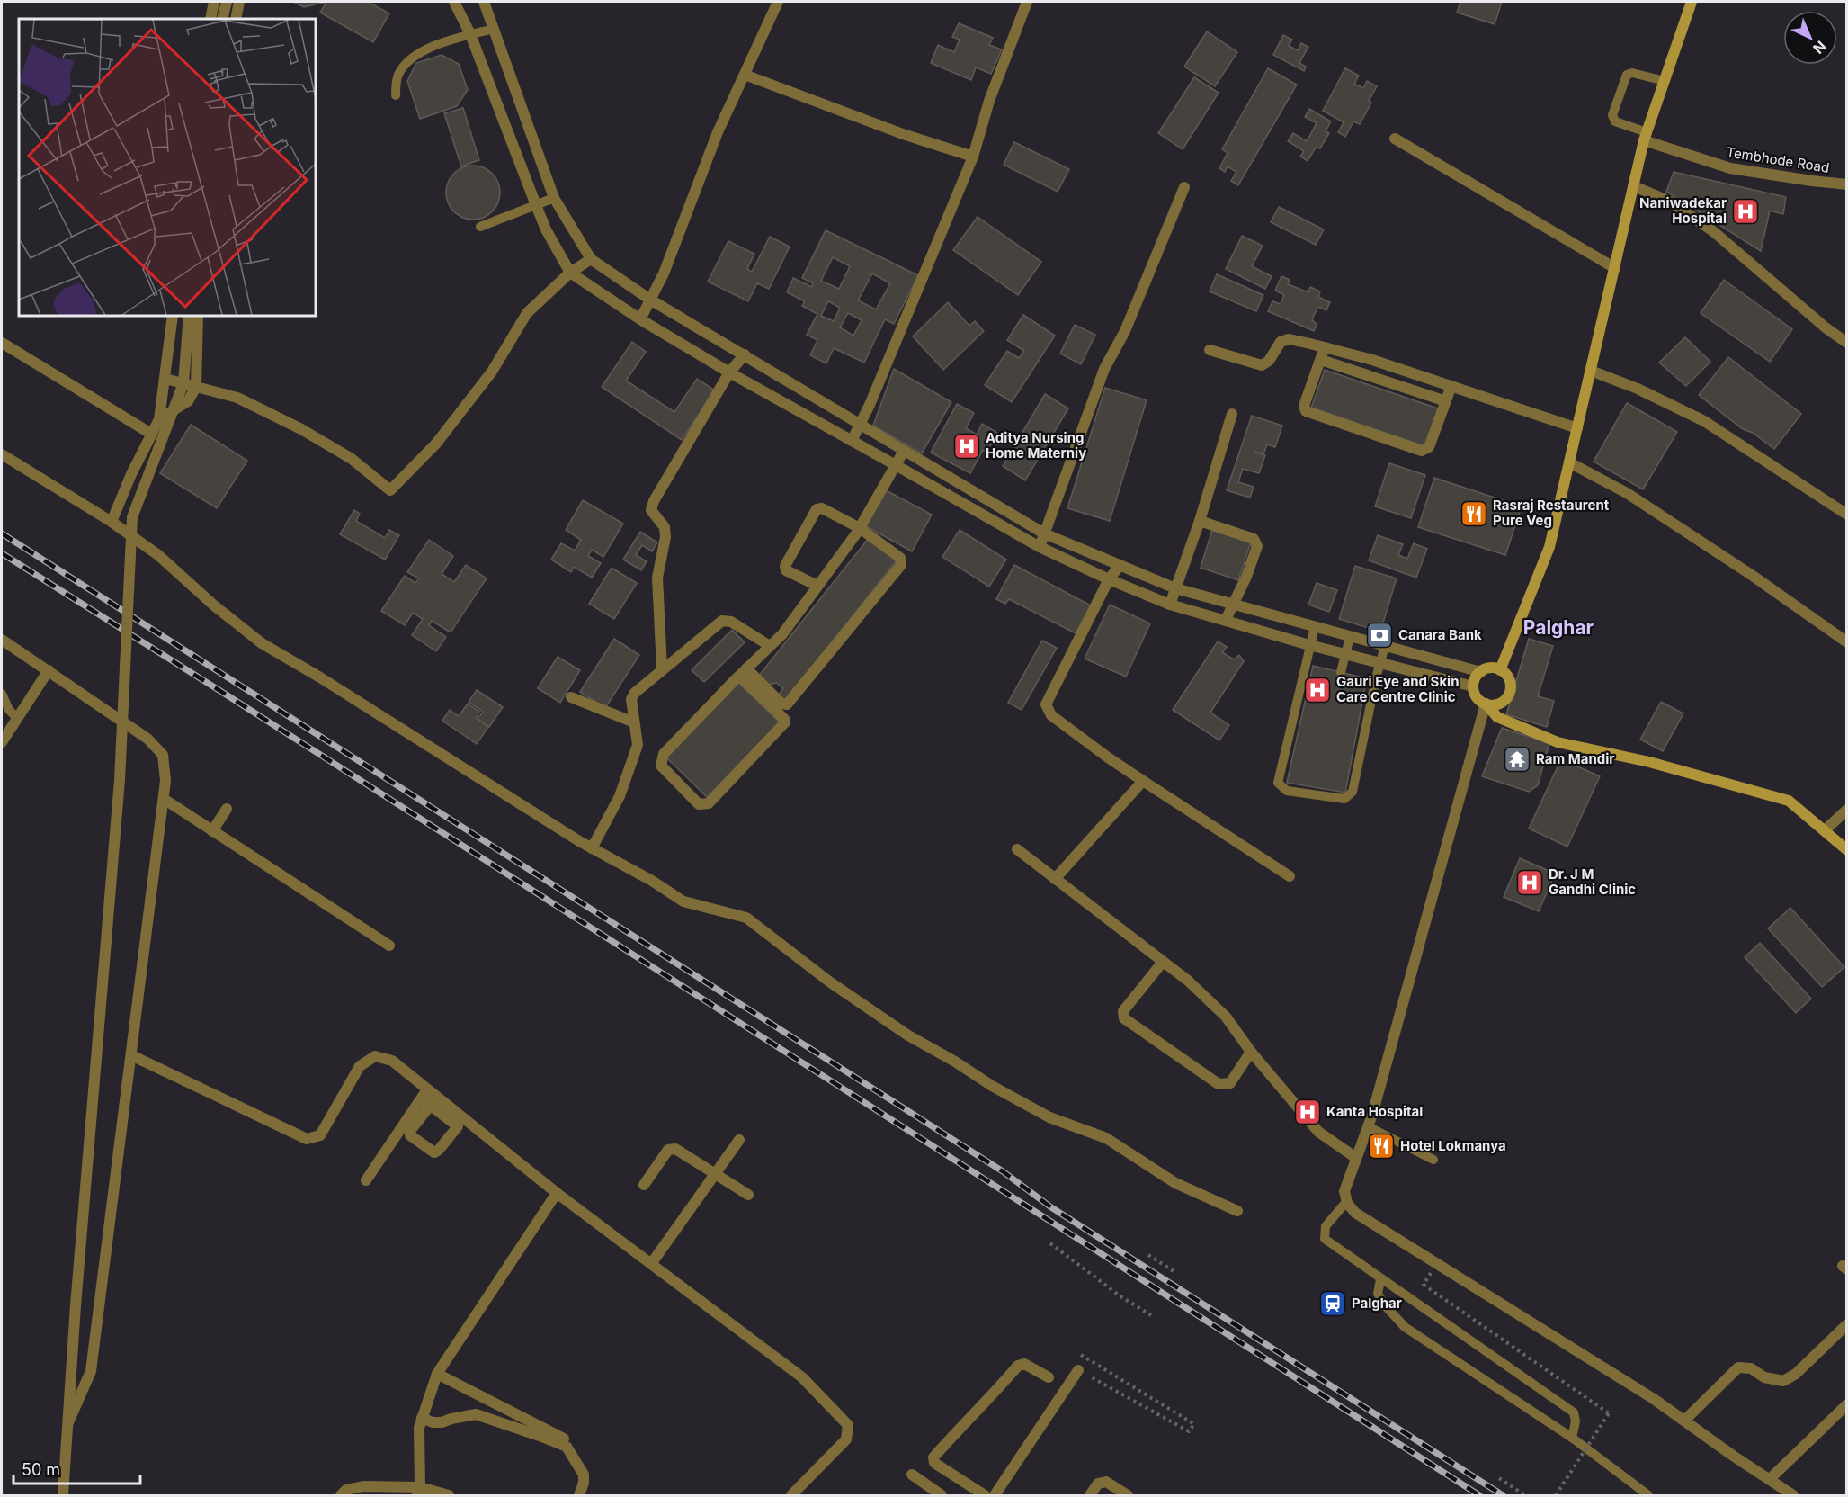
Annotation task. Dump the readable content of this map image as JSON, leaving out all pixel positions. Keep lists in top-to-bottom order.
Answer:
{
  "streets": {
    "street": ["Tembhode Road"]
  },
  "districts": ["Palghar"],
  "places": {
    "hospital": [
      "Naniwadekar Hospital",
      "Aditya Nursing Home Materniy",
      "Gauri Eye and Skin Care Centre Clinic",
      "Dr. J M Gandhi Clinic",
      "Kanta Hospital"
    ],
    "restaurant": ["Rasraj Restaurent Pure Veg", "Hotel Lokmanya"],
    "bank": ["Canara Bank"],
    "temple": ["Ram Mandir"],
    "station": ["Palghar"]
  },
  "scale_bar": "50 m",
  "north": "bottom right"
}
